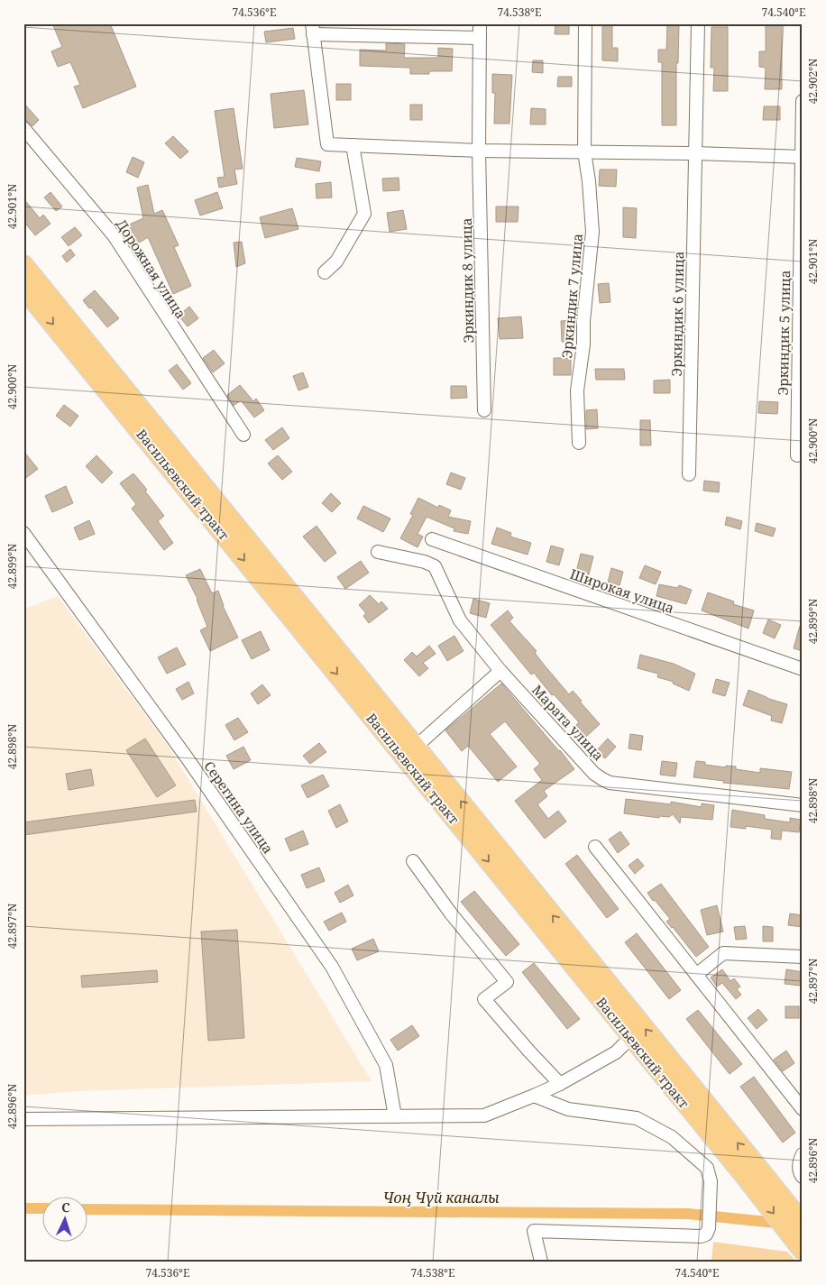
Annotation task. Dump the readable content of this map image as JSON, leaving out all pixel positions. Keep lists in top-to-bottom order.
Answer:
{
  "streets": {
    "main road": ["Васильевский тракт"],
    "street": [
      "Дорожная улица",
      "Эркиндик 8 улица",
      "Эркиндик 7 улица",
      "Эркиндик 6 улица",
      "Эркиндик 5 улица",
      "Широкая улица",
      "Марата улица",
      "Серегина улица"
    ]
  },
  "water": ["Чоң Чүй каналы"],
  "north": "top",
  "coordinates": [
    "74.536°E",
    "74.538°E",
    "74.540°E",
    "42.902°N",
    "42.901°N",
    "42.900°N",
    "42.899°N",
    "42.898°N",
    "42.897°N",
    "42.896°N"
  ]
}
